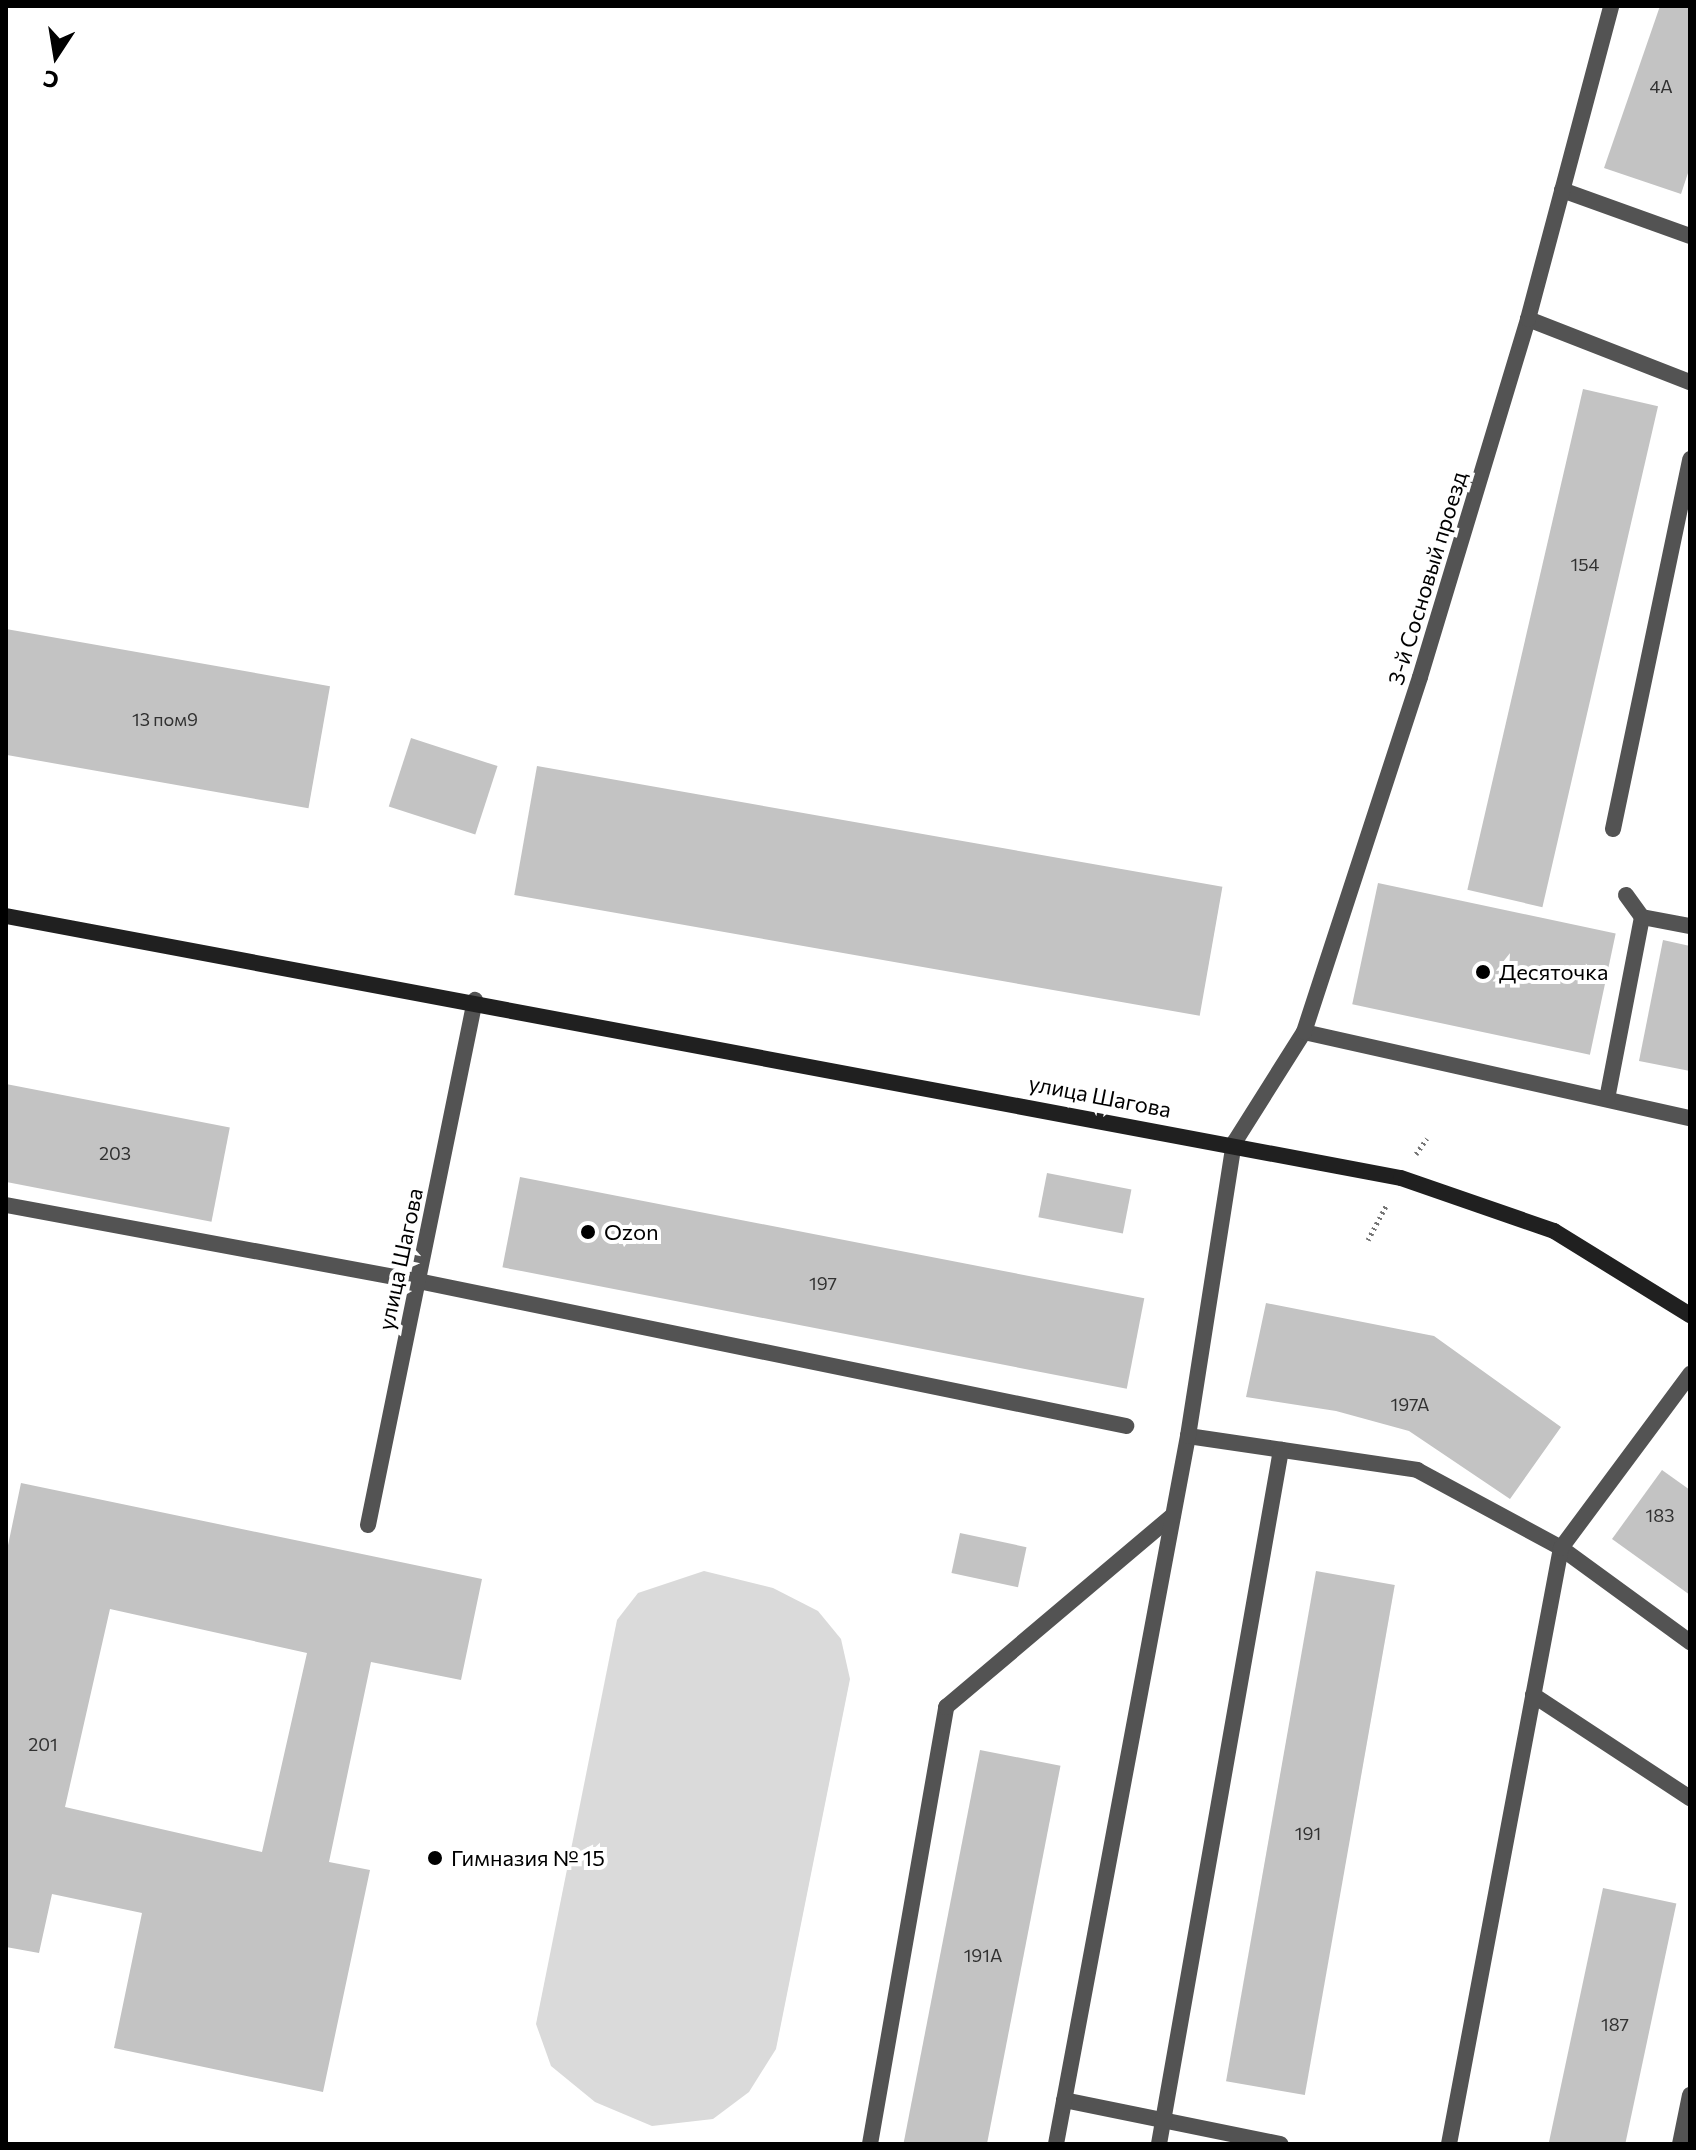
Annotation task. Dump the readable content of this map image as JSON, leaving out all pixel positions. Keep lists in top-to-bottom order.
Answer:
{
  "streets": {
    "main road": ["улица Шагова"],
    "street": ["3-й Сосновый проезд"]
  },
  "crossings": [
    ["3-й Сосновый проезд", "улица Шагова"]
  ],
  "places": ["Десяточка", "Ozon", "Гимназия № 15"],
  "house_numbers": [
    "4А",
    "154",
    "13 пом9",
    "203",
    "197",
    "197А",
    "183",
    "201",
    "191",
    "191А",
    "187"
  ],
  "north": "bottom"
}
